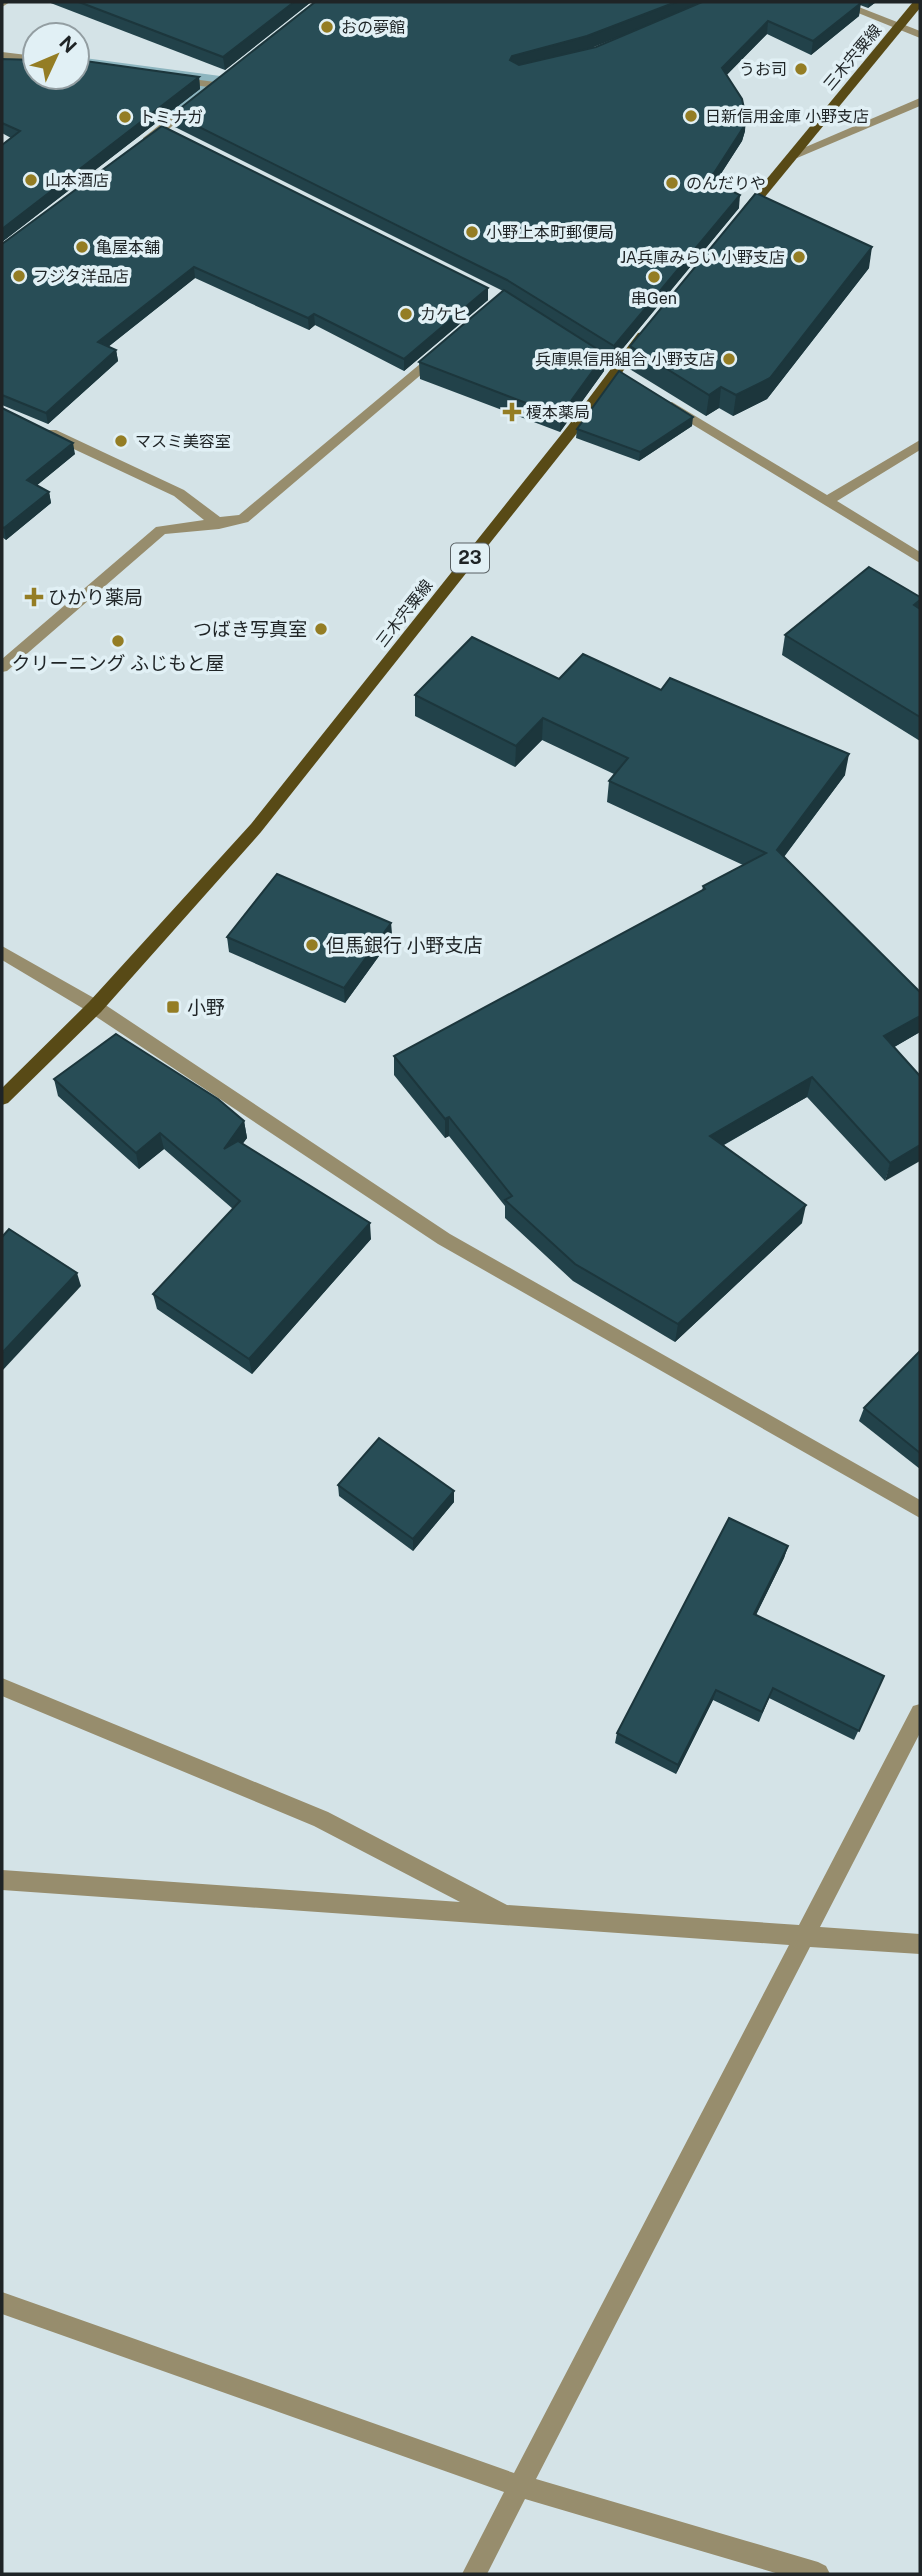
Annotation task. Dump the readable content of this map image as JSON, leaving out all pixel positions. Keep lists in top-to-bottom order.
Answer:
{
  "streets": {
    "main road": ["三木宍粟線", "23"]
  },
  "places": {
    "other": [
      "おの夢館",
      "うお司",
      "日新信用金庫 小野支店",
      "トミナガ",
      "山本酒店",
      "のんだりや",
      "小野上本町郵便局",
      "亀屋本舗",
      "JA兵庫みらい 小野支店",
      "フジタ洋品店",
      "串Gen",
      "カケヒ",
      "兵庫県信用組合 小野支店",
      "マスミ美容室",
      "つばき写真室",
      "クリーニング ふじもと屋",
      "但馬銀行 小野支店"
    ],
    "health": ["榎本薬局", "ひかり薬局"],
    "transit": ["小野"]
  },
  "north": "top right"
}
